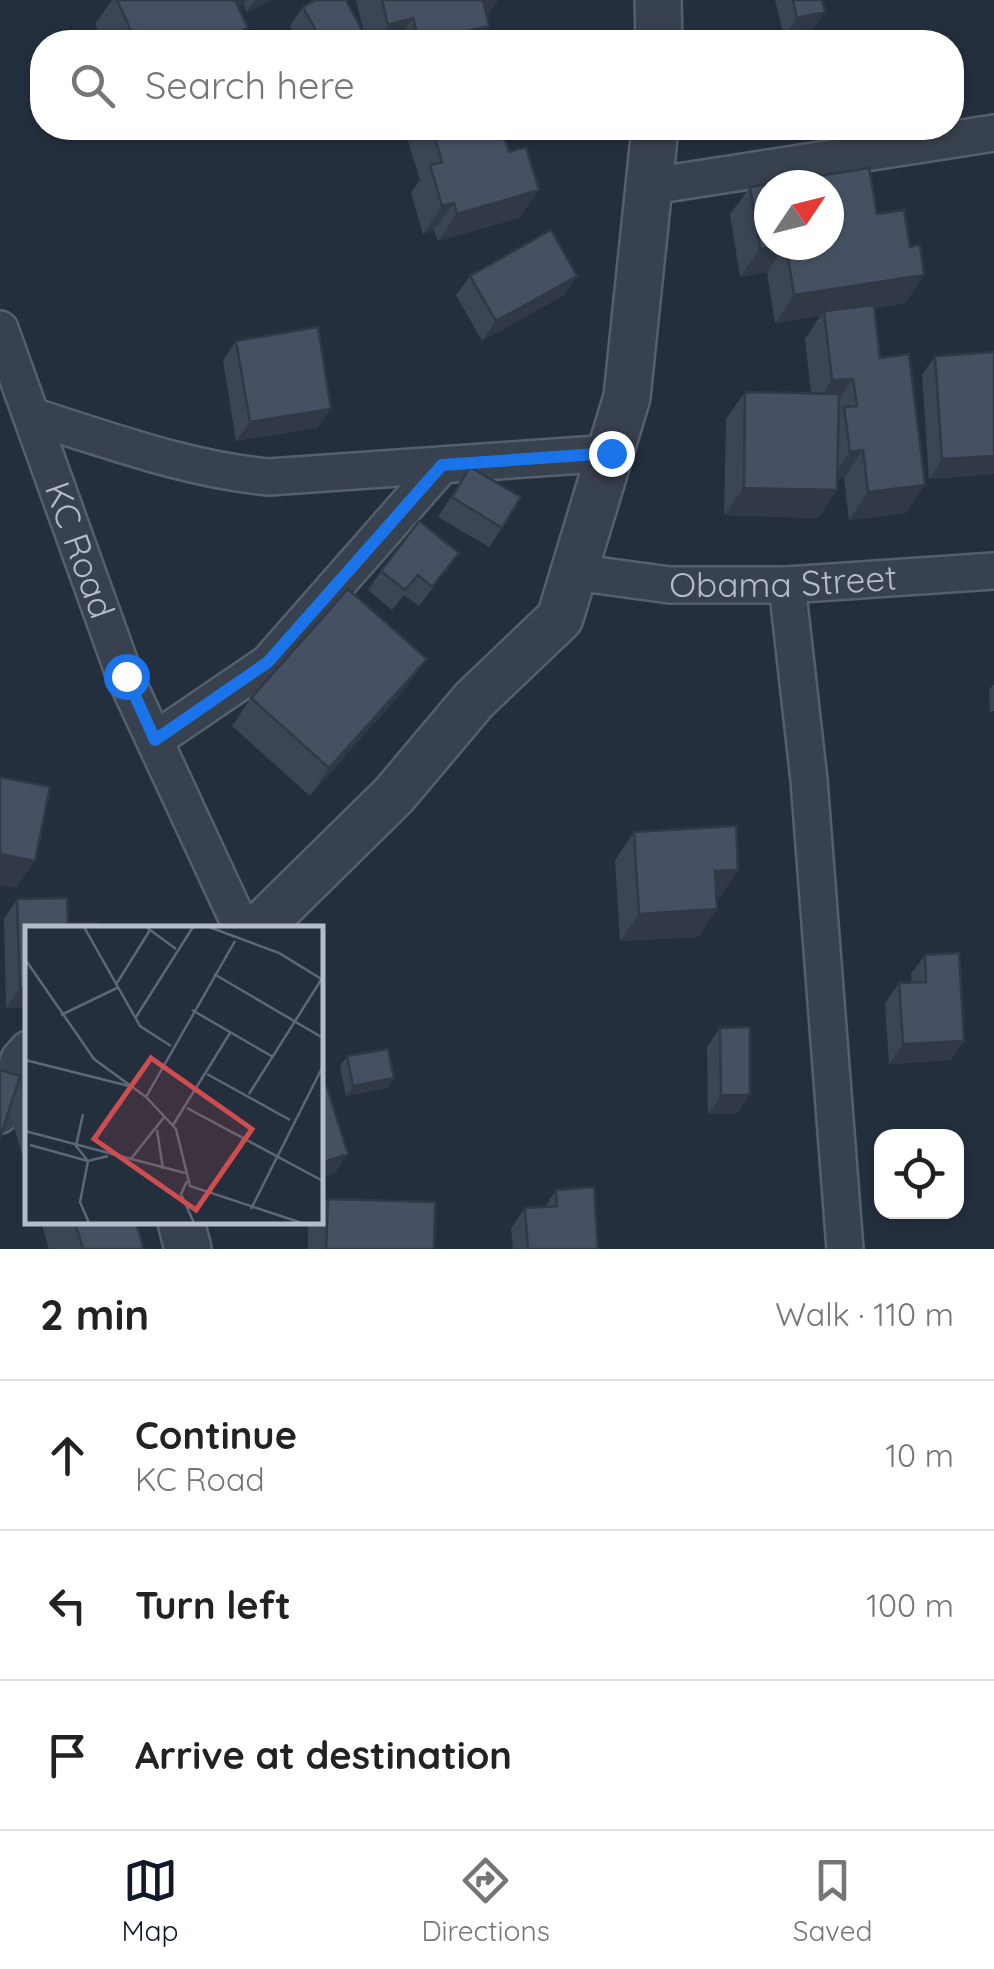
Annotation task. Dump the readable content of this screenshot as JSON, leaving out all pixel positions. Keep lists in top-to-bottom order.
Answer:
{
  "streets": {
    "street": ["KC Road", "Obama Street"]
  },
  "north": "top right",
  "page": {
    "search": "Search here",
    "heading": ["2 min", "Walk · 110 m"],
    "list": [
      ["Continue", "KC Road", "10 m"],
      ["Turn left", "100 m"],
      "Arrive at destination"
    ],
    "nav": ["Map", "Directions", "Saved"]
  }
}
